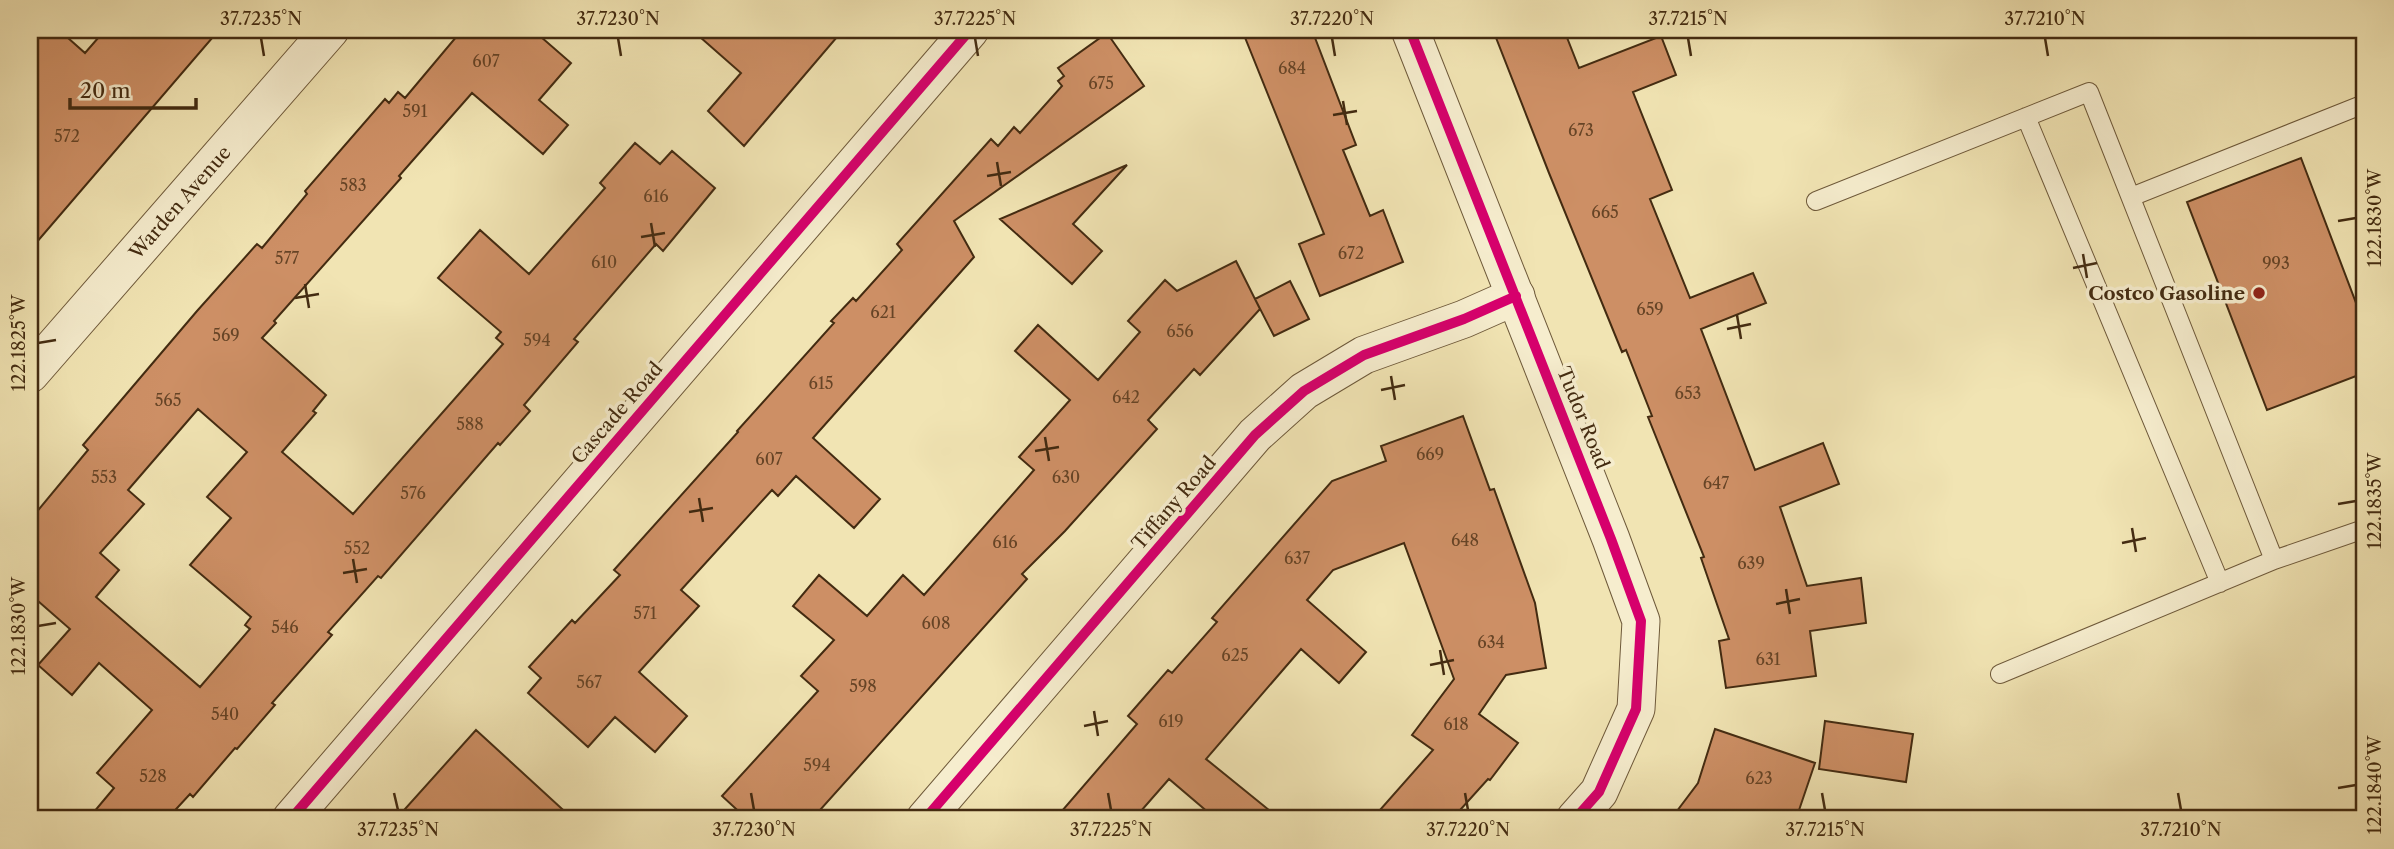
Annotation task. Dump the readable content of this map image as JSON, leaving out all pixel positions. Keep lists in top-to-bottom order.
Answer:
{
  "streets": {
    "street": [
      "Warden Avenue",
      "Cascade Road",
      "Tudor Road",
      "Tiffany Road"
    ]
  },
  "crossings": [
    ["Tudor Road", "Tiffany Road"]
  ],
  "places": ["Costco Gasoline"],
  "house_numbers": [
    "607",
    "684",
    "675",
    "591",
    "673",
    "572",
    "583",
    "616",
    "665",
    "672",
    "577",
    "610",
    "993",
    "659",
    "621",
    "656",
    "569",
    "594",
    "615",
    "653",
    "642",
    "565",
    "588",
    "669",
    "607",
    "553",
    "630",
    "647",
    "576",
    "648",
    "616",
    "552",
    "637",
    "639",
    "571",
    "608",
    "546",
    "634",
    "625",
    "631",
    "567",
    "598",
    "540",
    "619",
    "618",
    "594",
    "528",
    "623"
  ],
  "scale_bar": "20 m",
  "coordinates": [
    "37.7235°N",
    "37.7230°N",
    "37.7225°N",
    "37.7220°N",
    "37.7215°N",
    "37.7210°N",
    "122.1830°W",
    "122.1825°W",
    "122.1835°W",
    "122.1840°W"
  ]
}
